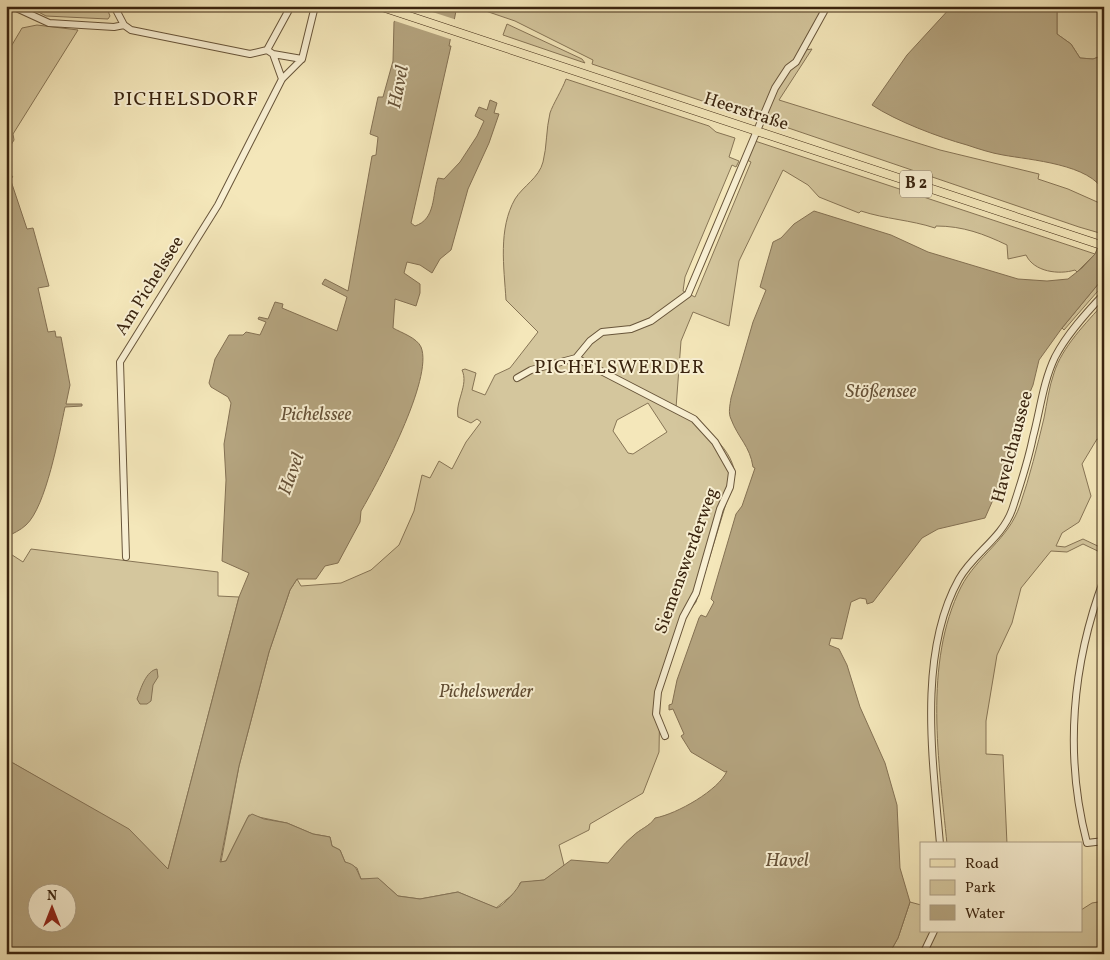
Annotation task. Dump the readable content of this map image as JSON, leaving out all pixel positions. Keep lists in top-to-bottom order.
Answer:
{
  "streets": {
    "main road": ["Heerstraße", "B 2"],
    "street": ["Am Pichelssee", "Havelchaussee", "Siemenswerderweg"]
  },
  "districts": ["PICHELSDORF", "PICHELSWERDER"],
  "water": ["Havel", "Stößensee", "Pichelssee"],
  "parks": ["Pichelswerder"],
  "legend": ["Road", "Park", "Water"],
  "north": "top"
}
